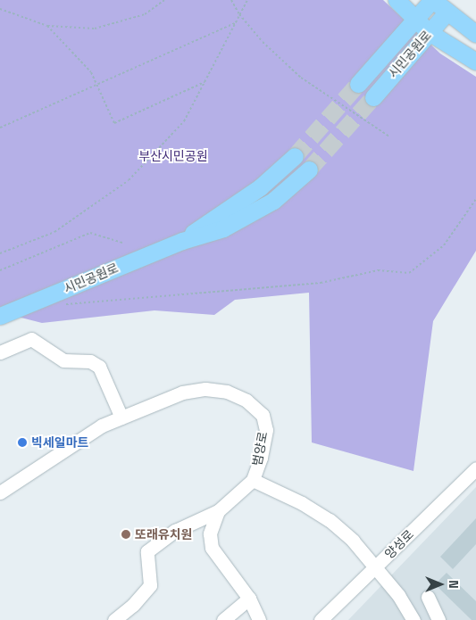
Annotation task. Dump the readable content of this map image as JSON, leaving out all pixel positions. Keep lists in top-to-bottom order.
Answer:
{
  "streets": {
    "main road": ["시민공원로"],
    "street": ["범양로", "양성로"]
  },
  "crossings": [
    ["범양로", "양성로"]
  ],
  "parks": ["부산시민공원"],
  "places": ["빅세일마트", "또래유치원"],
  "north": "right"
}
